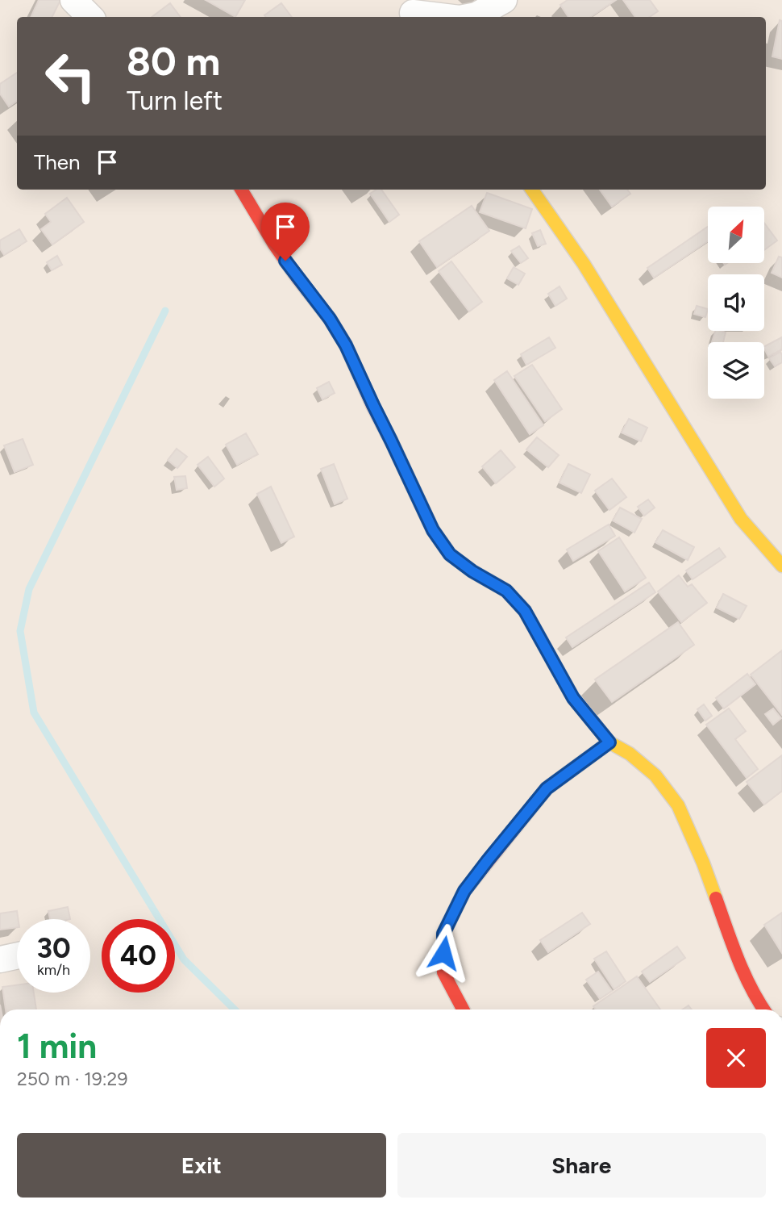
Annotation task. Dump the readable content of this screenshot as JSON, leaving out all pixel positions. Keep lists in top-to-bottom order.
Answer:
{
  "north": "top right",
  "page": {
    "turn": ["80 m", "Turn left"],
    "then": "Then",
    "speed": "30 km/h",
    "limit": "40",
    "heading": ["1 min", "250 m · 19:29"],
    "buttons": ["Exit", "Share"]
  }
}
